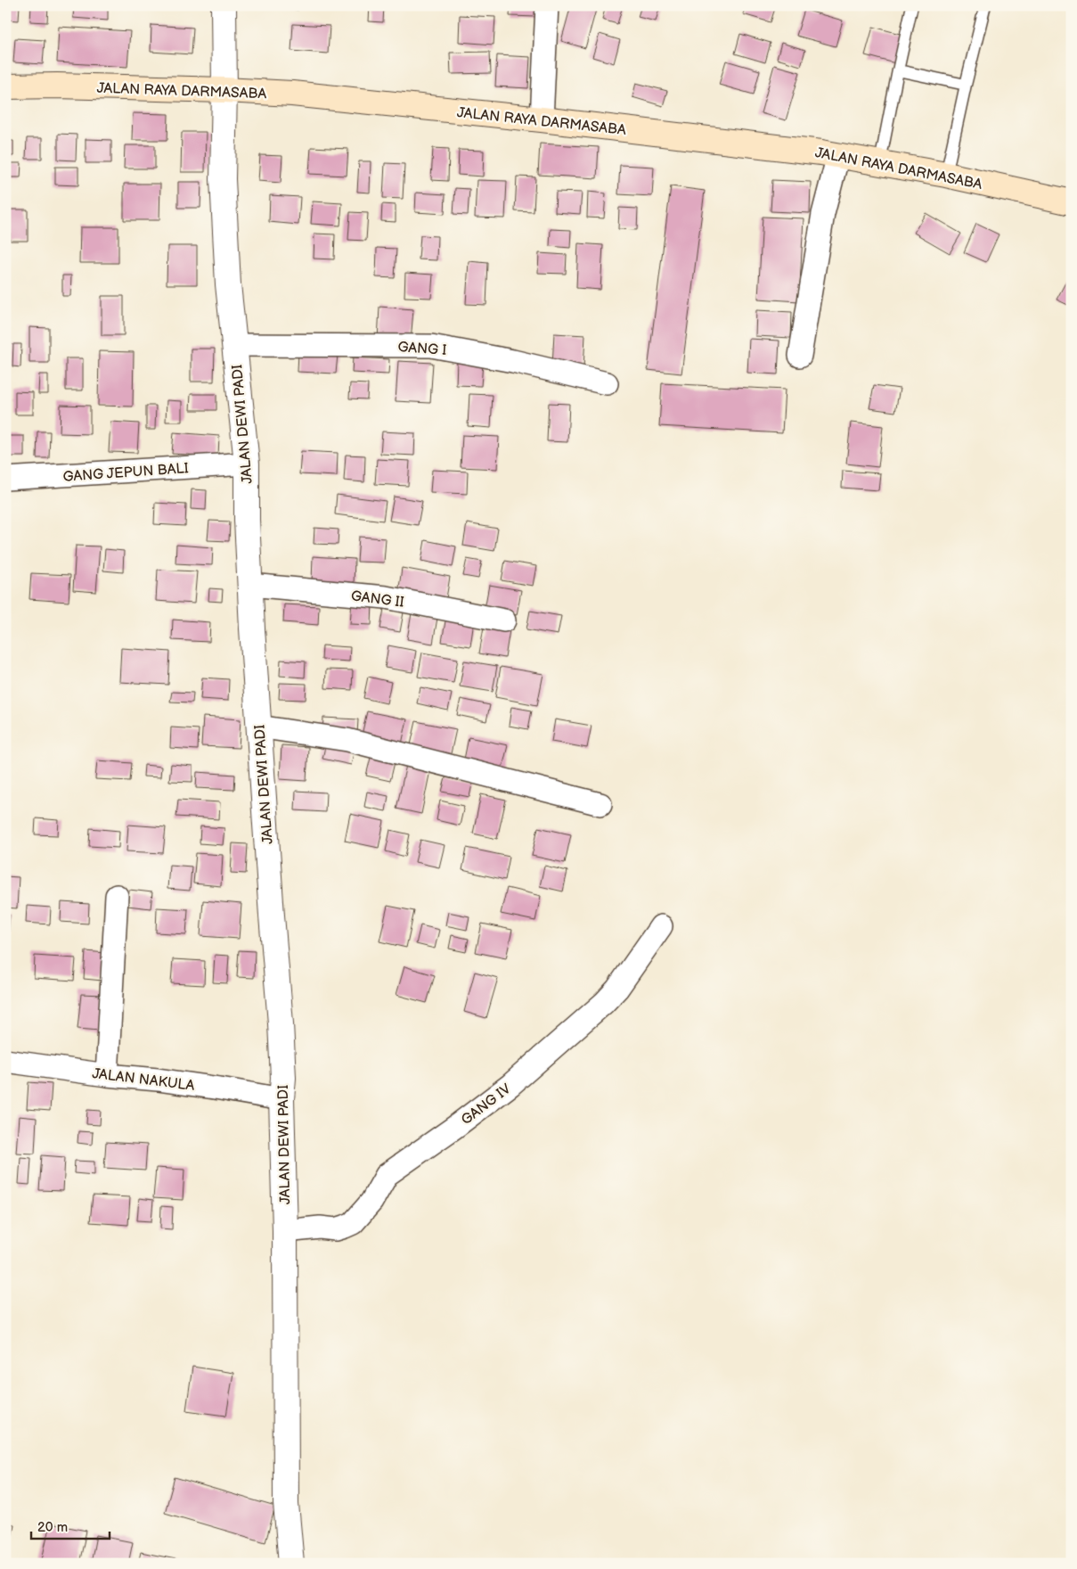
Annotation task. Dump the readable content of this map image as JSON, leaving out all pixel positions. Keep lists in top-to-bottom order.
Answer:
{
  "streets": {
    "main road": ["JALAN RAYA DARMASABA"],
    "street": [
      "GANG I",
      "JALAN DEWI PADI",
      "GANG JEPUN BALI",
      "GANG II",
      "JALAN NAKULA",
      "GANG IV"
    ]
  },
  "crossings": [
    ["JALAN RAYA DARMASABA", "JALAN DEWI PADI"],
    ["GANG I", "JALAN DEWI PADI"],
    ["JALAN DEWI PADI", "GANG JEPUN BALI"],
    ["JALAN DEWI PADI", "GANG II"],
    ["JALAN DEWI PADI", "JALAN NAKULA"],
    ["JALAN DEWI PADI", "GANG IV"]
  ],
  "scale_bar": "20 m"
}
